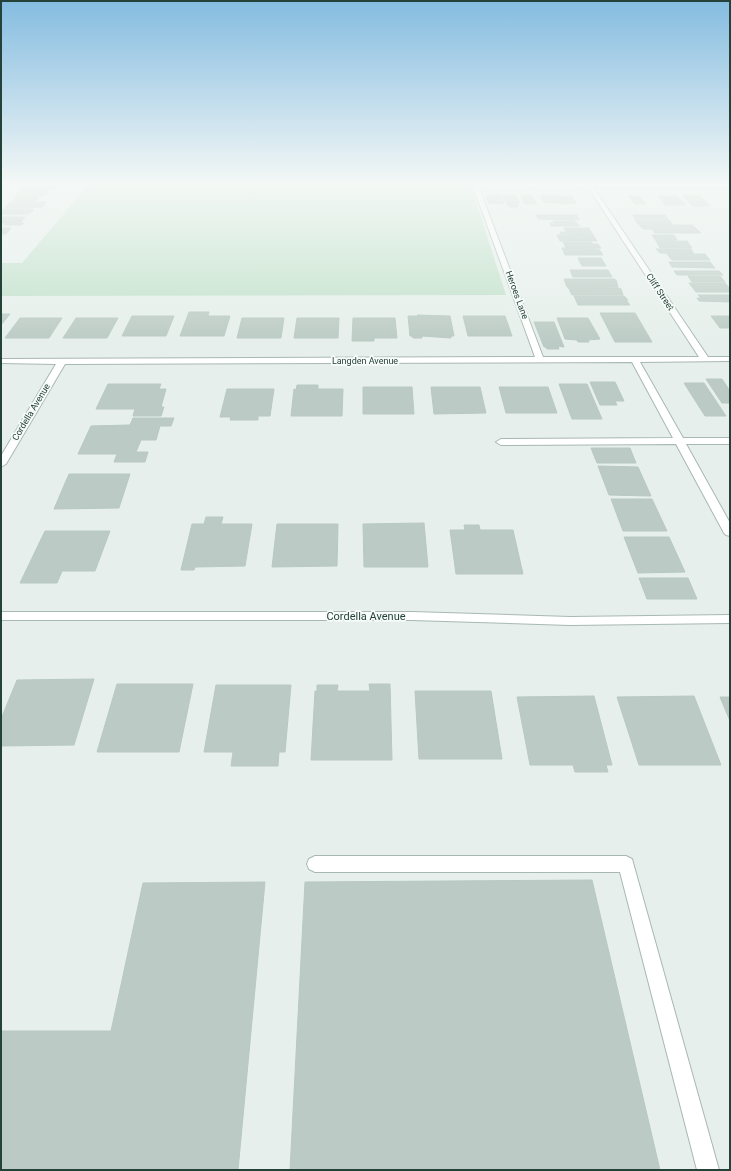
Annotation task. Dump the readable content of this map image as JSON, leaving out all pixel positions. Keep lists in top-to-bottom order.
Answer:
{
  "streets": {
    "street": [
      "Cliff Street",
      "Heroes Lane",
      "Langden Avenue",
      "Cordella Avenue"
    ]
  },
  "crossings": [
    ["Cliff Street", "Langden Avenue"],
    ["Heroes Lane", "Langden Avenue"],
    ["Langden Avenue", "Cordella Avenue"]
  ]
}
